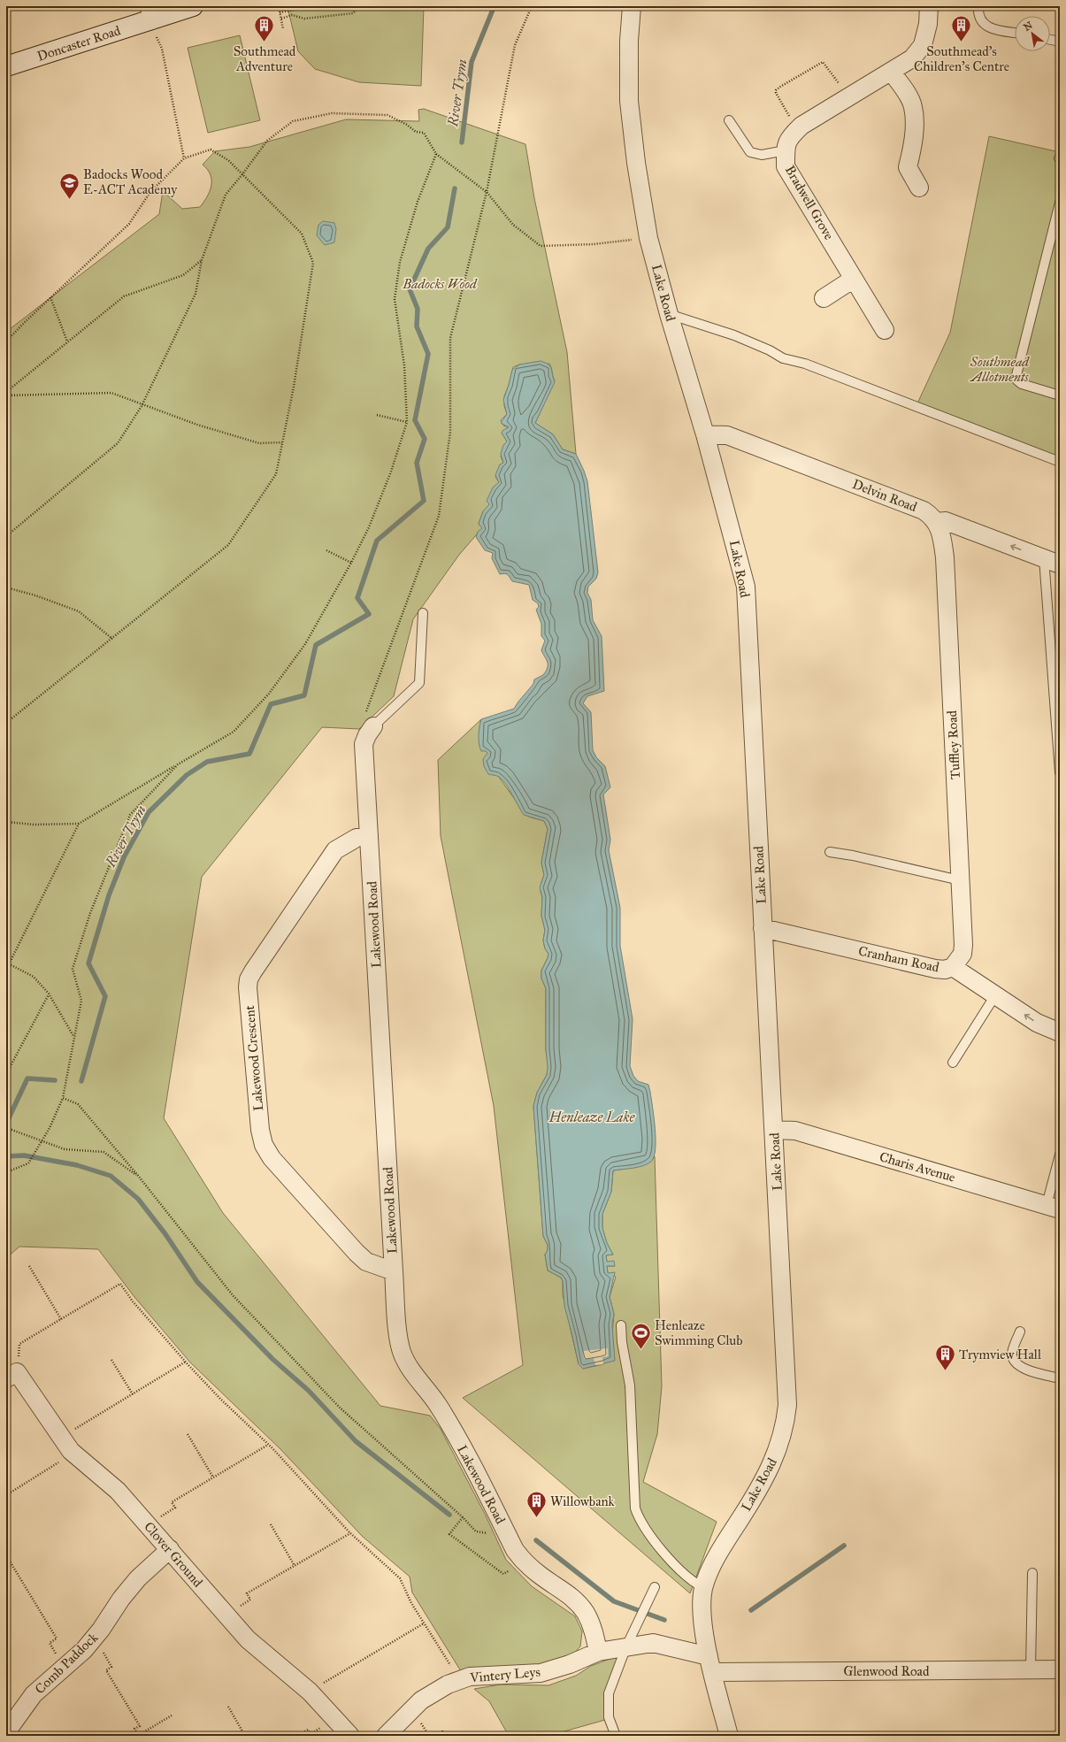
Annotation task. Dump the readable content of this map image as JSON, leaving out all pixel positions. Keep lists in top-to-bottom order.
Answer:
{
  "streets": {
    "street": [
      "Doncaster Road",
      "Bradwell Grove",
      "Lake Road",
      "Delvin Road",
      "Tuffley Road",
      "Lakewood Road",
      "Cranham Road",
      "Lakewood Crescent",
      "Charis Avenue",
      "Clover Ground",
      "Comb Paddock",
      "Glenwood Road",
      "Vintery Leys"
    ]
  },
  "crossings": [
    ["Lake Road", "Delvin Road"],
    ["Lake Road", "Cranham Road"],
    ["Lake Road", "Charis Avenue"],
    ["Lake Road", "Glenwood Road"],
    ["Delvin Road", "Tuffley Road"],
    ["Tuffley Road", "Cranham Road"],
    ["Lakewood Road", "Lakewood Crescent"],
    ["Lakewood Road", "Vintery Leys"],
    ["Clover Ground", "Comb Paddock"]
  ],
  "water": ["River Trym", "Henleaze Lake"],
  "parks": ["Badocks Wood", "Southmead Allotments"],
  "places": {
    "building": [
      "Southmead Adventure",
      "Southmead's Children's Centre",
      "Trymview Hall",
      "Willowbank"
    ],
    "school or university": ["Badocks Wood E-ACT Academy"],
    "sports": ["Henleaze Swimming Club"]
  },
  "north": "top left"
}
